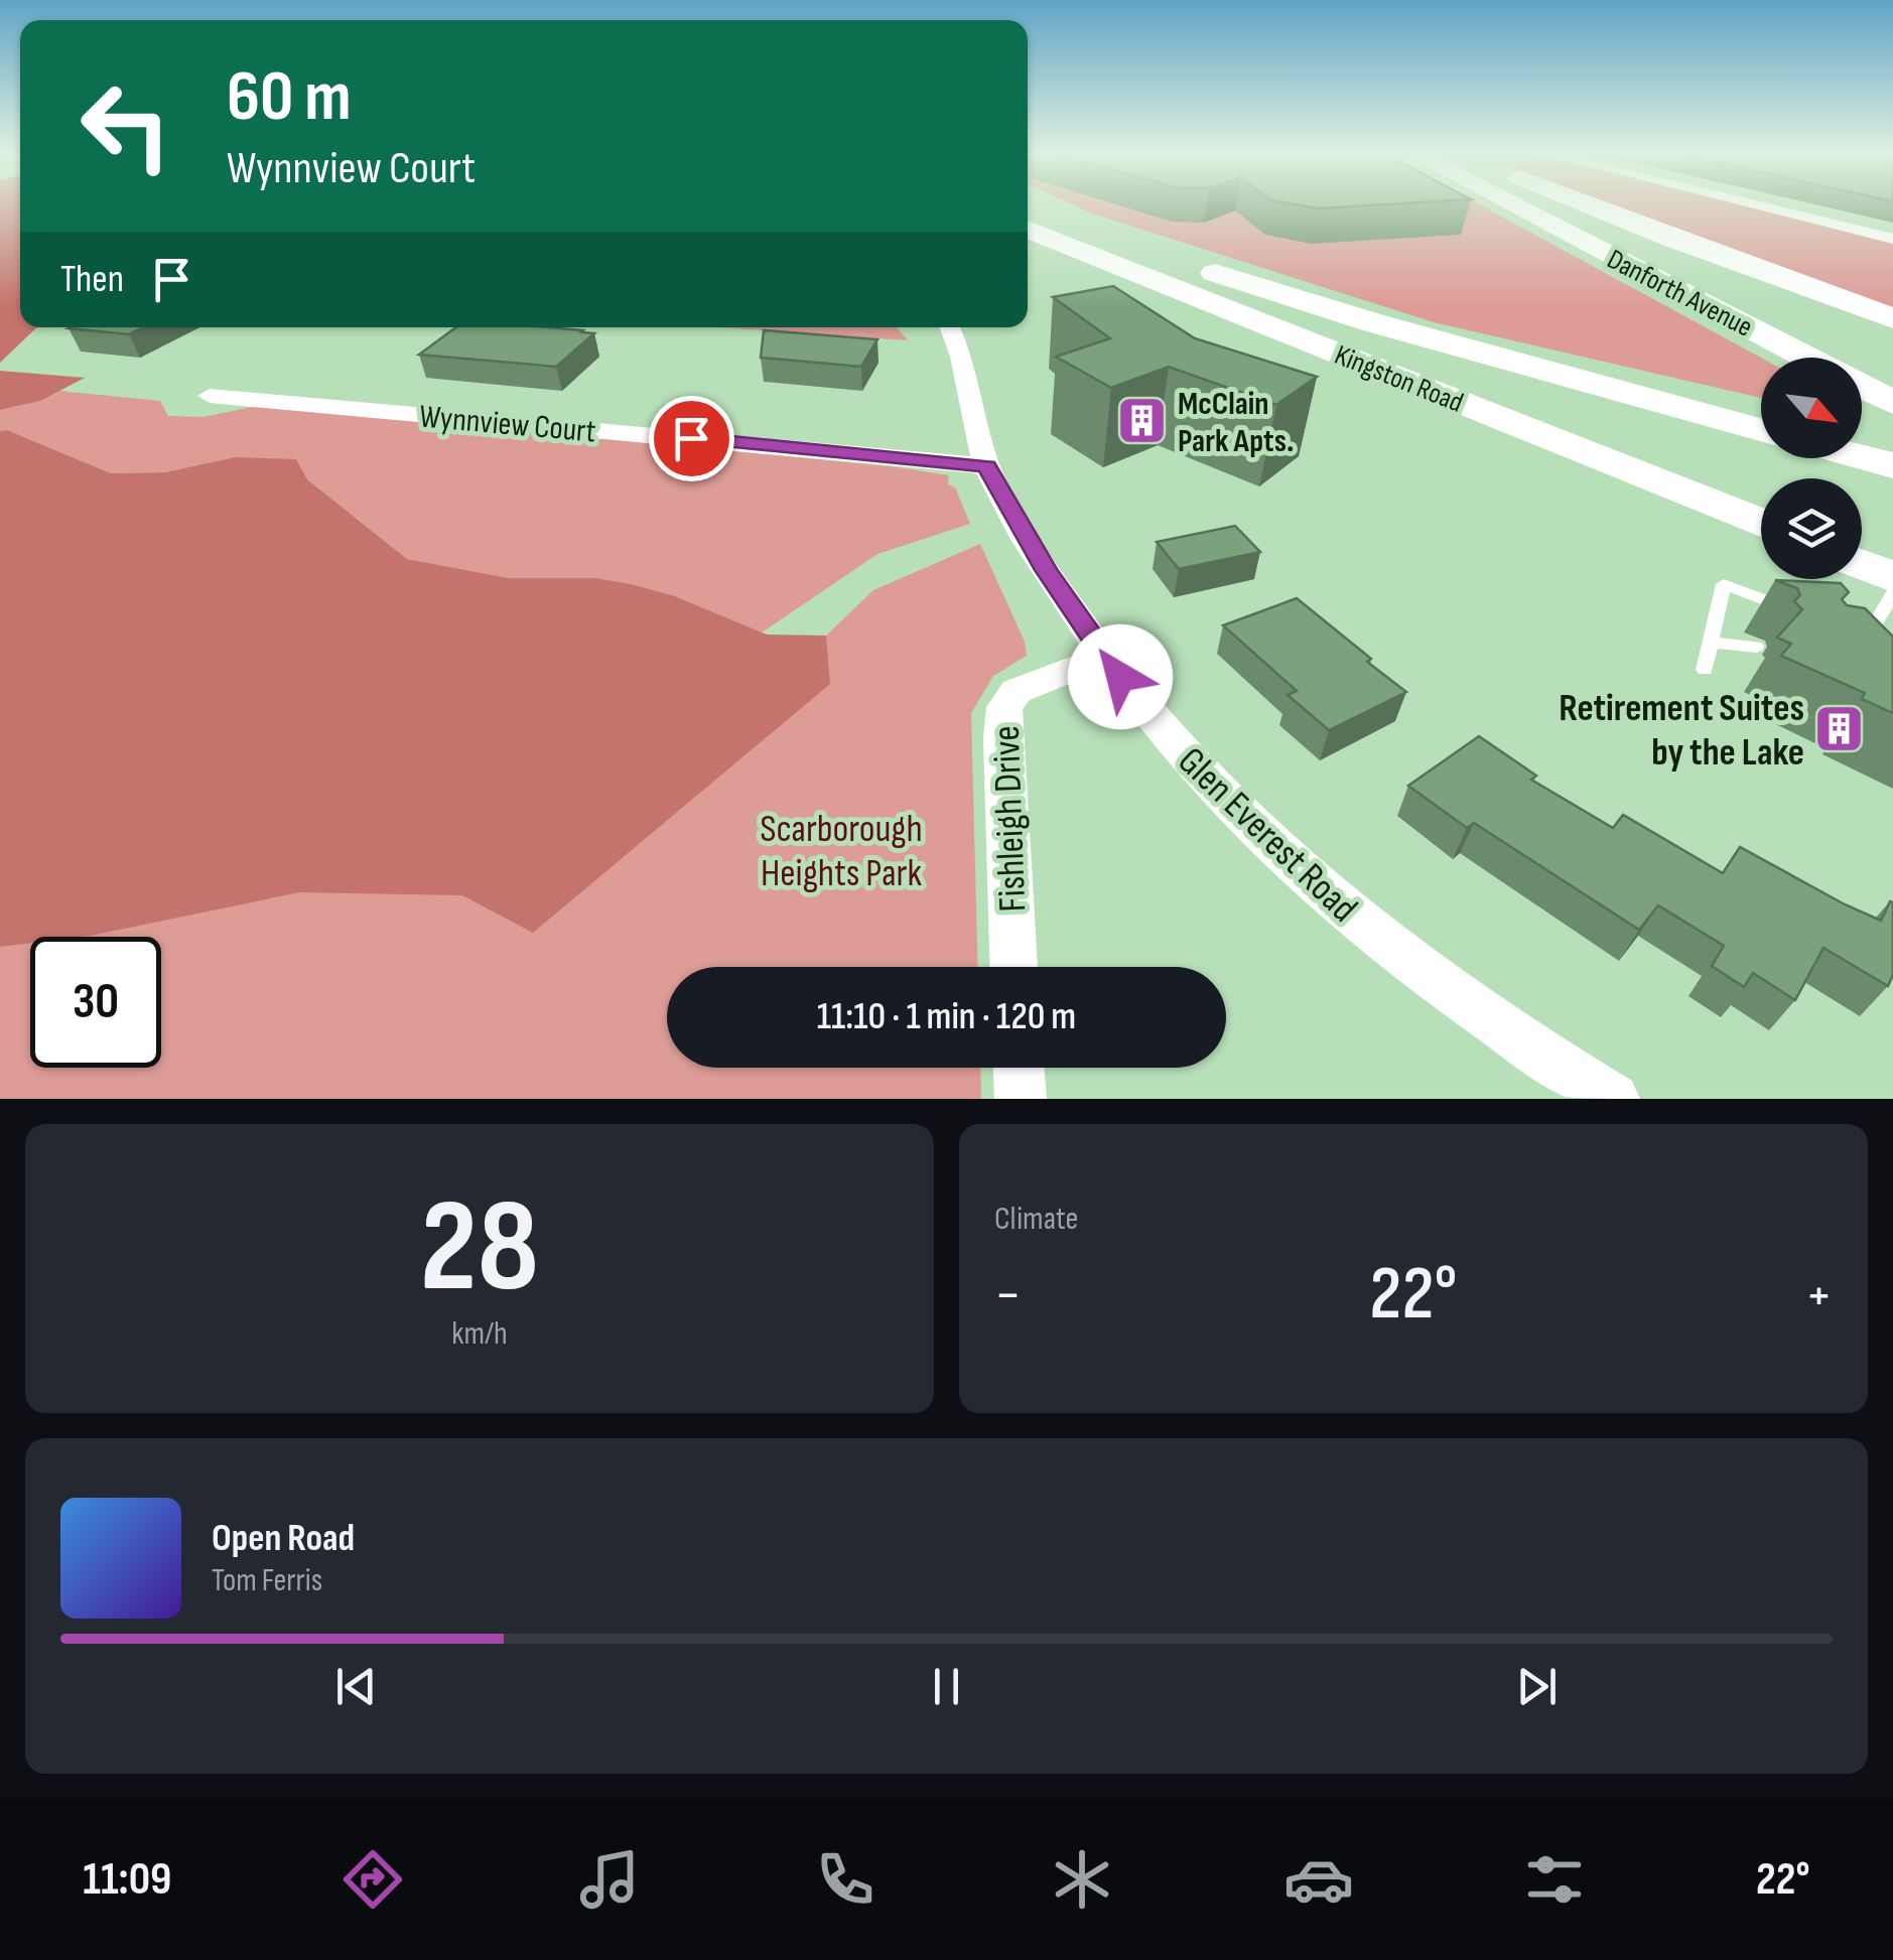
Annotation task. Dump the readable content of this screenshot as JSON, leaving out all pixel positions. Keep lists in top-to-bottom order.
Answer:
{
  "streets": {
    "main road": ["Danforth Avenue", "Kingston Road"],
    "street": ["Wynnview Court", "Fishleigh Drive", "Glen Everest Road"]
  },
  "crossings": [
    ["Wynnview Court", "Glen Everest Road"],
    ["Fishleigh Drive", "Glen Everest Road"]
  ],
  "parks": ["Scarborough Heights Park"],
  "places": {
    "building": ["McClain Park Apts.", "Retirement Suites by the Lake"]
  },
  "north": "bottom right",
  "page": {
    "turn": ["60 m", "Wynnview Court"],
    "then": "Then",
    "limit": "30",
    "trip": "11:10 · 1 min · 120 m",
    "tile": [
      ["28", "km/h"],
      "Climate"
    ],
    "heat": ["−", "22°", "+"],
    "song": ["Open Road", "Tom Ferris"],
    "tabs": ["11:09", "22°"]
  }
}
